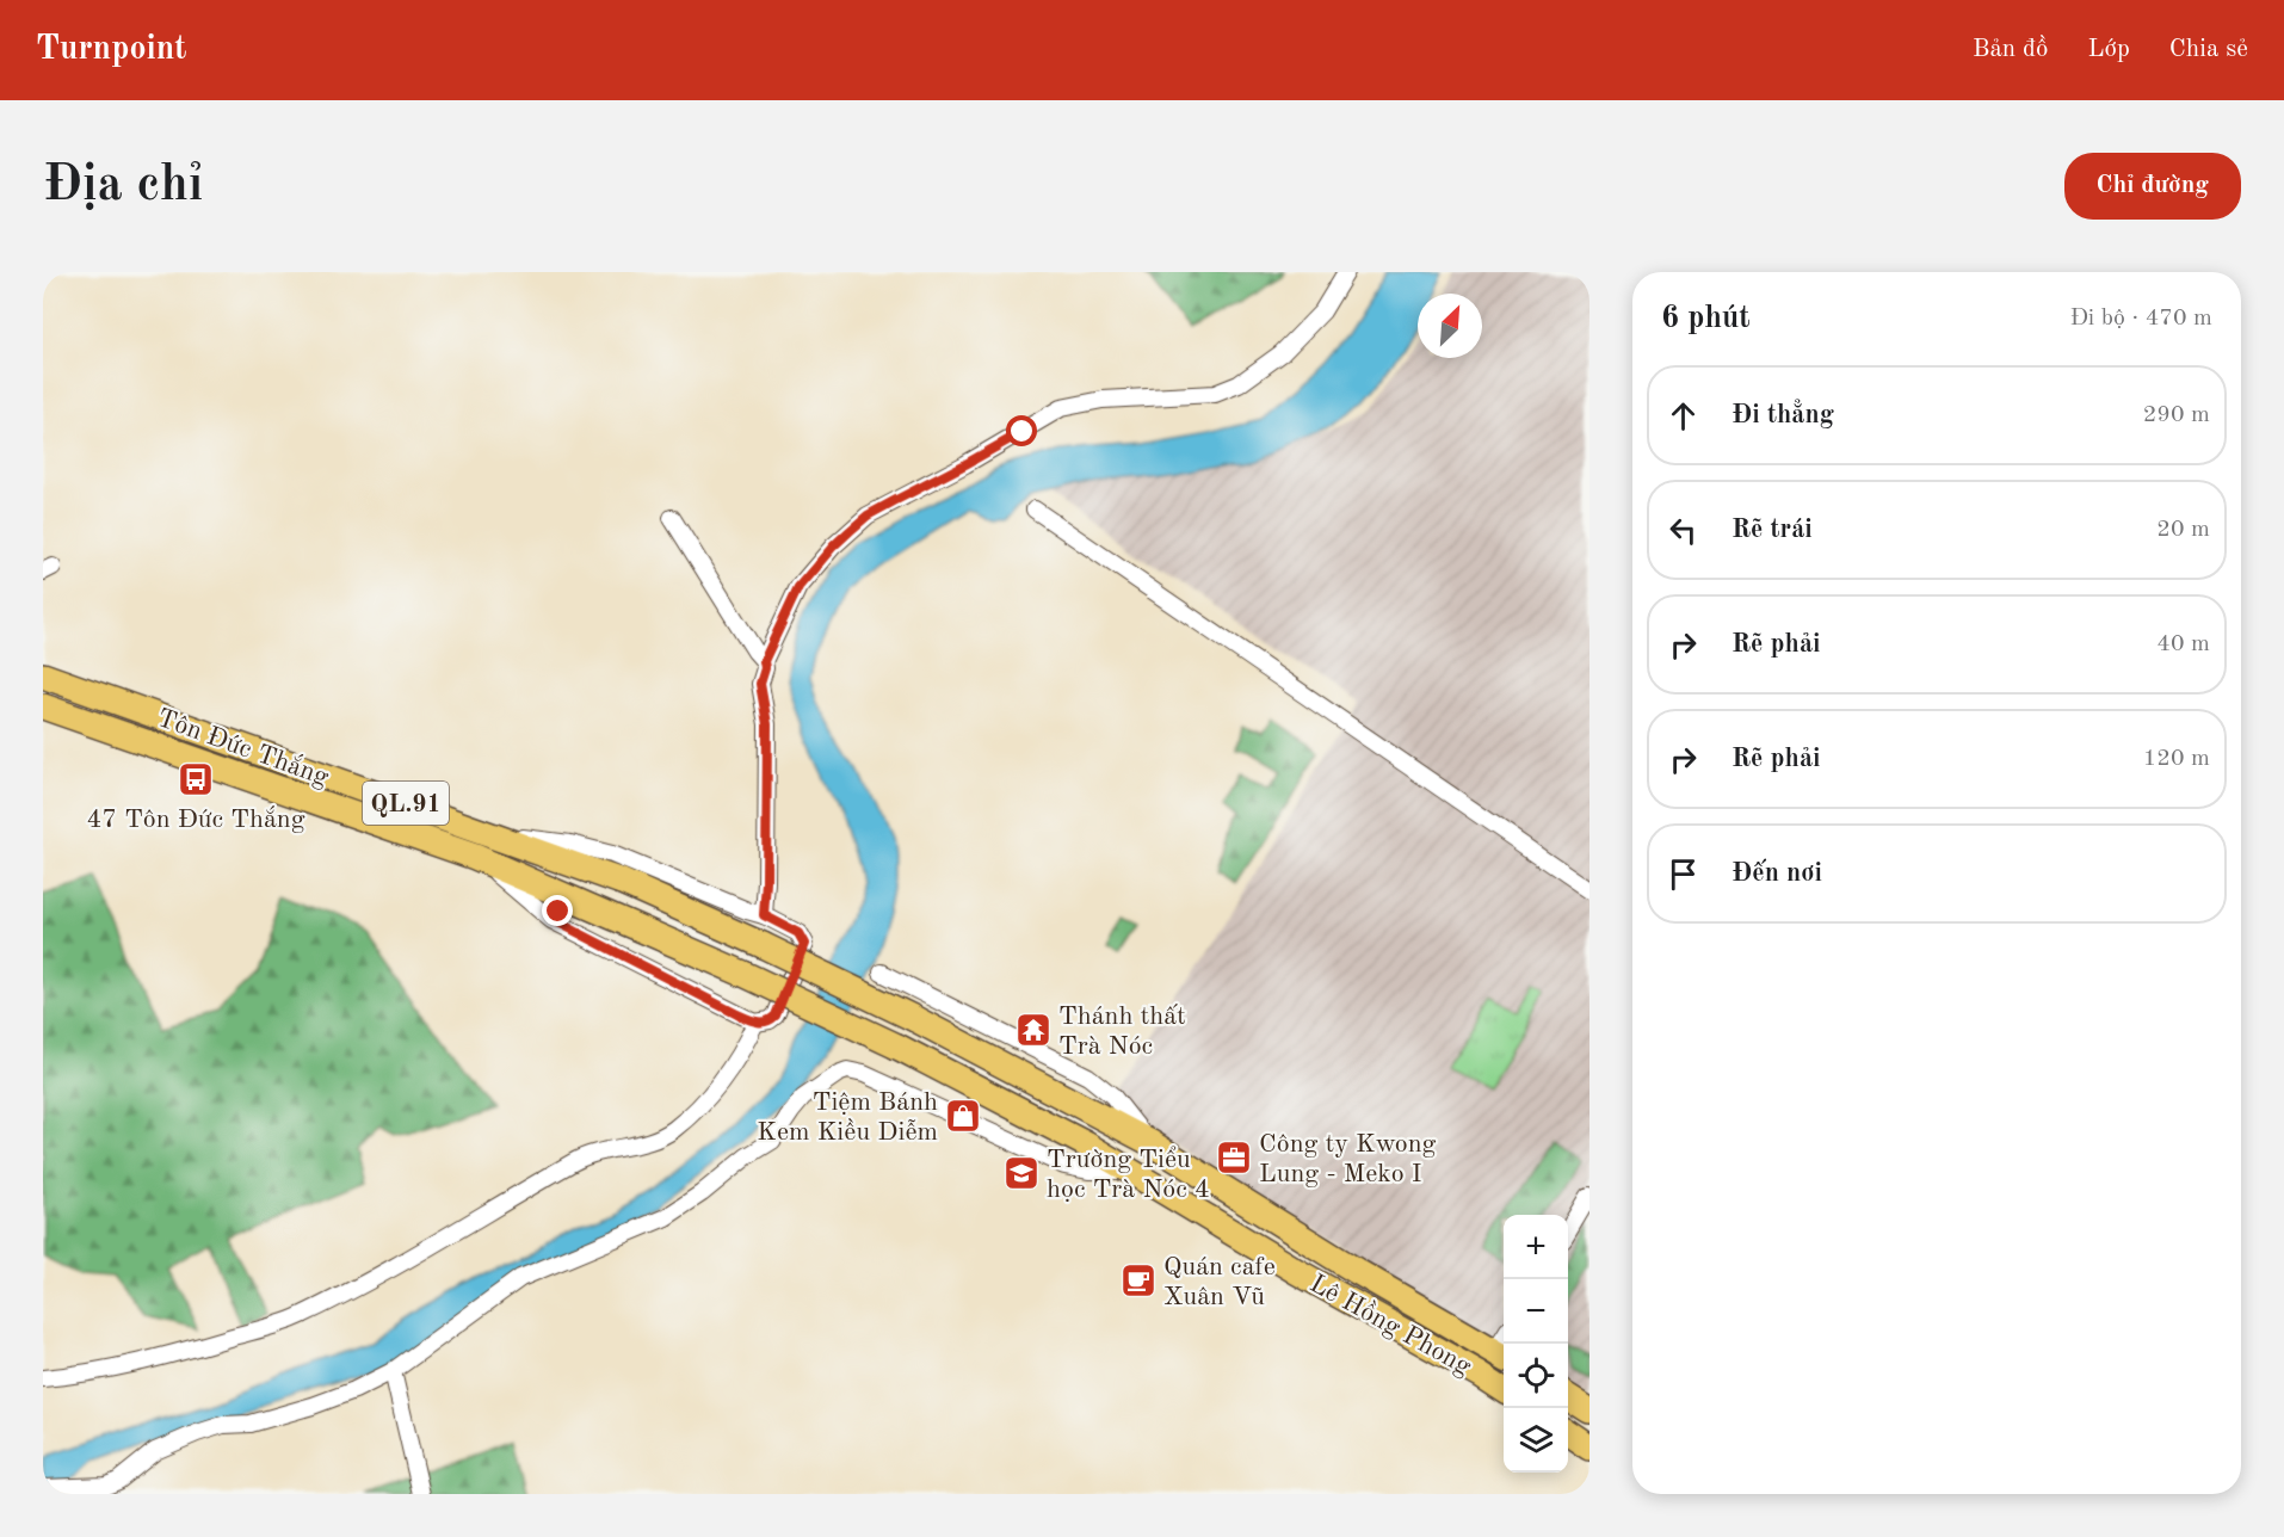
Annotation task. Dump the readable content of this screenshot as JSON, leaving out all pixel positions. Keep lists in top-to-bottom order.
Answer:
{
  "streets": {
    "highway": ["Tôn Đức Thắng", "QL.91", "Lê Hồng Phong"]
  },
  "crossings": [
    ["Tôn Đức Thắng", "Lê Hồng Phong"]
  ],
  "places": {
    "bus stop": ["47 Tôn Đức Thắng"],
    "temple": ["Thánh thất Trà Nóc"],
    "shop": ["Tiệm Bánh Kem Kiều Diễm"],
    "office": ["Công ty Kwong Lung - Meko I"],
    "school or university": ["Trường Tiểu học Trà Nóc 4"],
    "cafe": ["Quán cafe Xuân Vũ"]
  },
  "north": "top right",
  "page": {
    "header": "Turnpoint",
    "nav": ["Bản đồ", "Lớp", "Chia sẻ"],
    "buttons": "Chỉ đường",
    "title": "Địa chỉ",
    "heading": ["6 phút", "Đi bộ · 470 m"],
    "list": [
      ["Đi thẳng", "290 m"],
      ["Rẽ trái", "20 m"],
      ["Rẽ phải", "40 m"],
      ["Rẽ phải", "120 m"],
      "Đến nơi"
    ],
    "map_buttons": ["+", "−"]
  }
}
